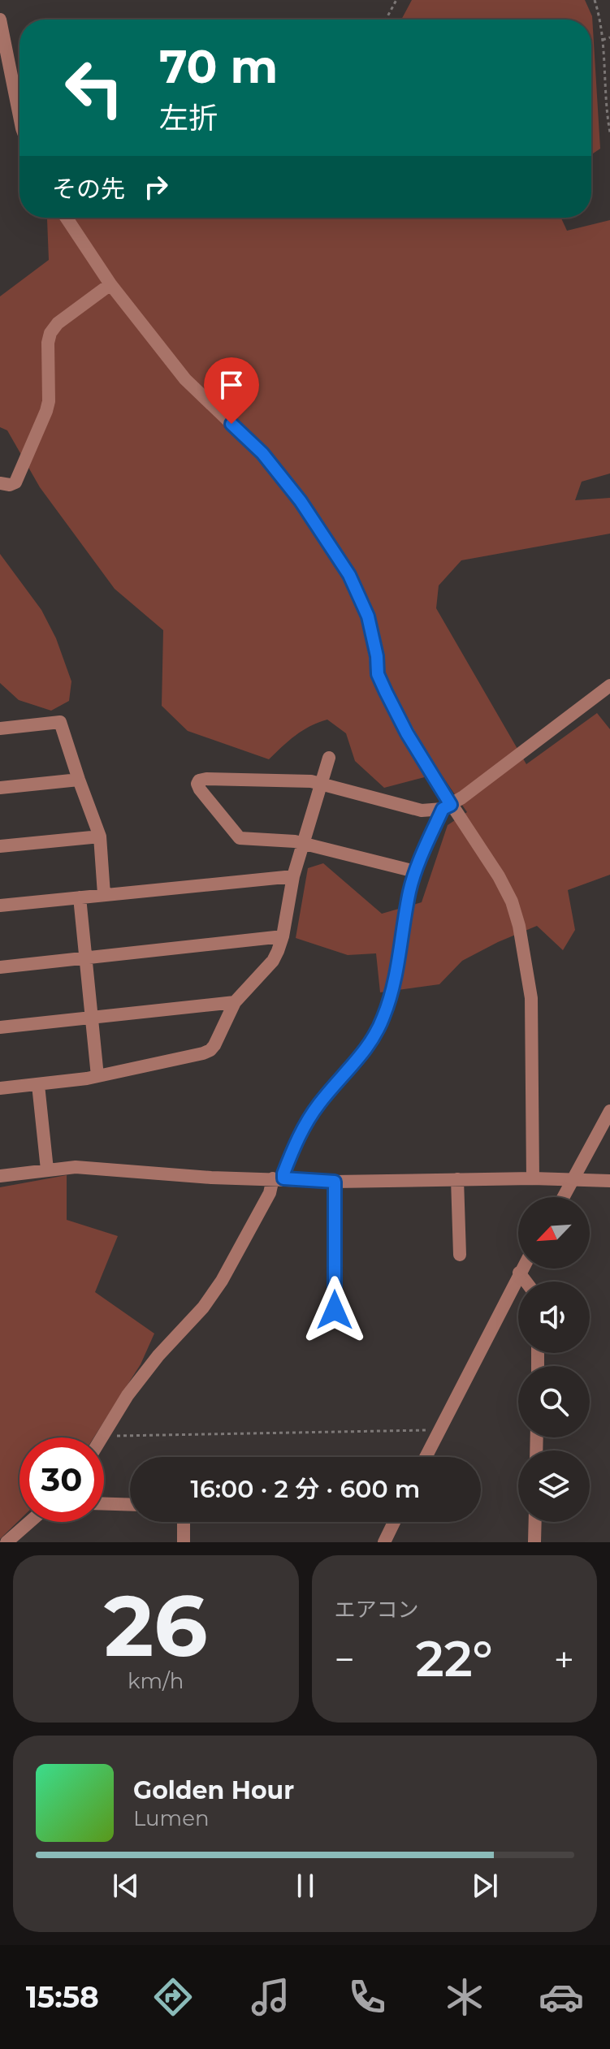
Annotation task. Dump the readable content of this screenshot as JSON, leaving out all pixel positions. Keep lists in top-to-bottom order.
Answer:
{
  "north": "bottom left",
  "page": {
    "turn": ["70 m", "左折"],
    "then": "その先",
    "limit": "30",
    "trip": "16:00 · 2 分 · 600 m",
    "tile": [
      ["26", "km/h"],
      "エアコン"
    ],
    "heat": ["−", "22°", "+"],
    "song": ["Golden Hour", "Lumen"],
    "tabs": "15:58"
  }
}
